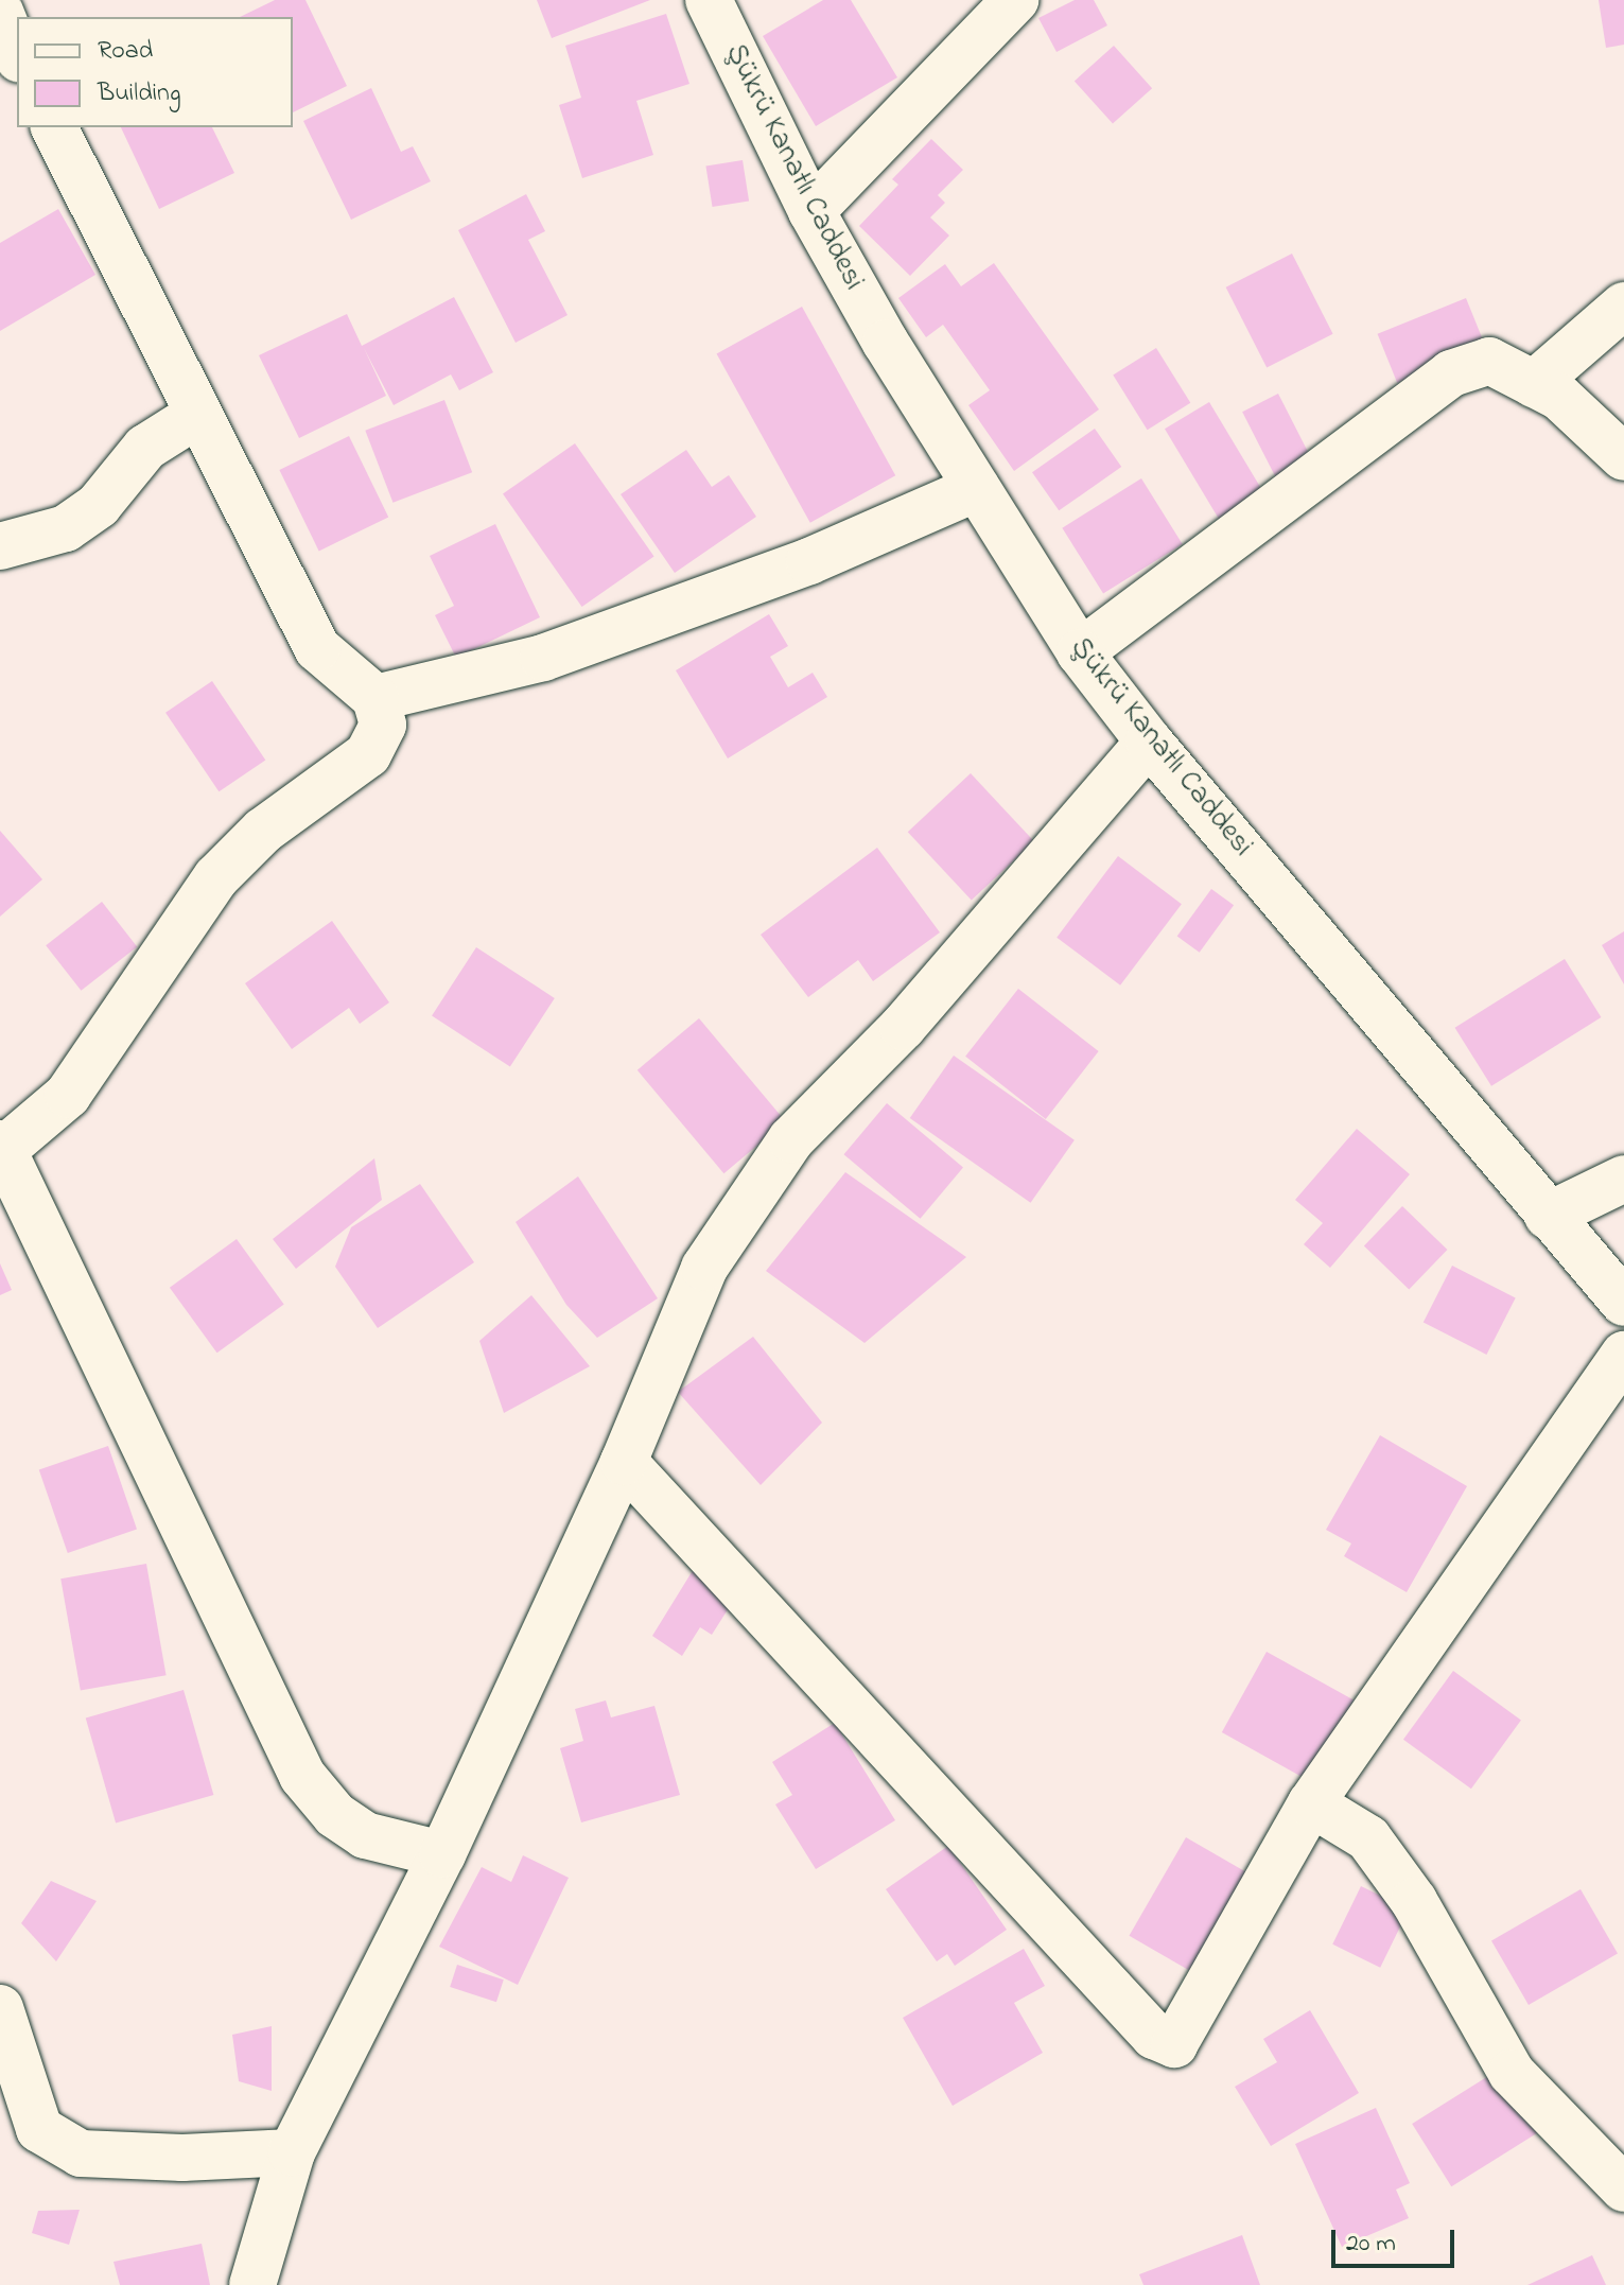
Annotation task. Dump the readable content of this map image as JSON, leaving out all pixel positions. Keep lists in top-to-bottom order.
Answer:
{
  "streets": {
    "street": ["Şükrü Kanatlı Caddesi"]
  },
  "legend": ["Road", "Building"],
  "scale_bar": "20 m"
}
